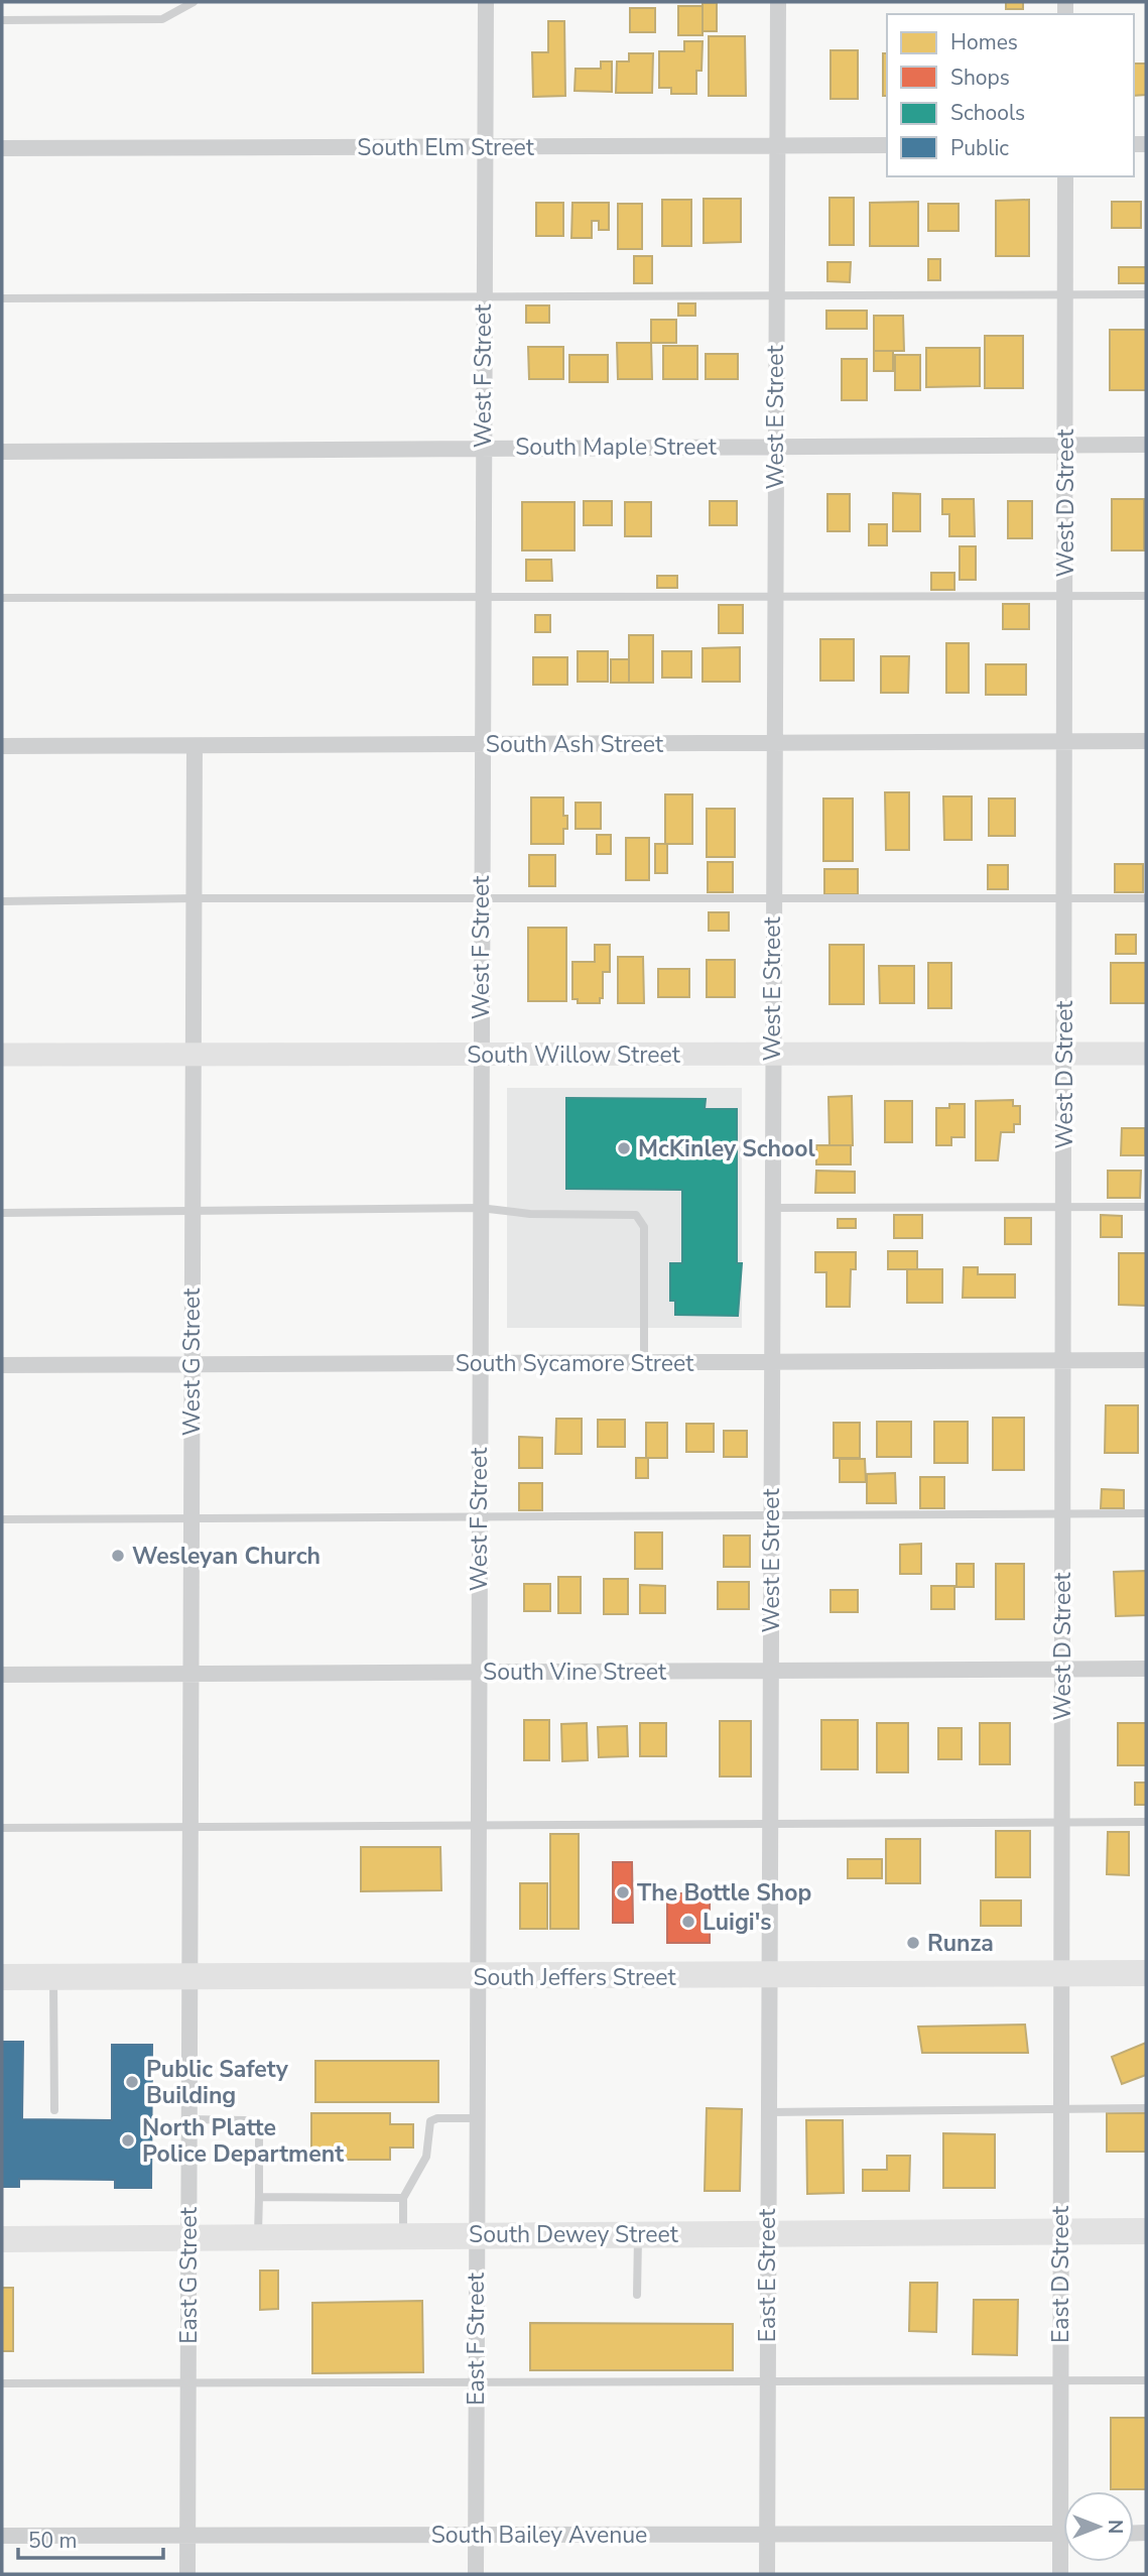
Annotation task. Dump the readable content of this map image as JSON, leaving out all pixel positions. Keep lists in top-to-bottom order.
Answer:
{
  "streets": {
    "highway": ["South Jeffers Street", "South Dewey Street"],
    "main road": ["South Willow Street"],
    "street": [
      "South Elm Street",
      "West F Street",
      "West E Street",
      "South Maple Street",
      "West D Street",
      "South Ash Street",
      "West G Street",
      "South Sycamore Street",
      "South Vine Street",
      "East D Street",
      "East G Street",
      "East E Street",
      "East F Street",
      "South Bailey Avenue"
    ]
  },
  "crossings": [
    ["South Elm Street", "West F Street"],
    ["South Elm Street", "West E Street"],
    ["West F Street", "South Maple Street"],
    ["West F Street", "South Ash Street"],
    ["West F Street", "South Willow Street"],
    ["West F Street", "South Sycamore Street"],
    ["West F Street", "South Vine Street"],
    ["West F Street", "South Jeffers Street"],
    ["West F Street", "East F Street"],
    ["West E Street", "South Maple Street"],
    ["West E Street", "South Ash Street"],
    ["West E Street", "South Willow Street"],
    ["West E Street", "South Sycamore Street"],
    ["West E Street", "South Vine Street"],
    ["West E Street", "South Jeffers Street"],
    ["West E Street", "East E Street"],
    ["South Maple Street", "West D Street"],
    ["West D Street", "South Ash Street"],
    ["West D Street", "South Willow Street"],
    ["West D Street", "South Sycamore Street"],
    ["West D Street", "South Vine Street"],
    ["West D Street", "South Jeffers Street"],
    ["West D Street", "East D Street"],
    ["South Ash Street", "West G Street"],
    ["South Willow Street", "West G Street"],
    ["West G Street", "South Sycamore Street"],
    ["West G Street", "South Vine Street"],
    ["West G Street", "South Jeffers Street"],
    ["West G Street", "East G Street"],
    ["South Jeffers Street", "East D Street"],
    ["South Jeffers Street", "East G Street"],
    ["South Jeffers Street", "East E Street"],
    ["South Jeffers Street", "East F Street"],
    ["South Dewey Street", "East D Street"],
    ["South Dewey Street", "East G Street"],
    ["South Dewey Street", "East E Street"],
    ["South Dewey Street", "East F Street"],
    ["East G Street", "South Bailey Avenue"],
    ["East E Street", "South Bailey Avenue"],
    ["East F Street", "South Bailey Avenue"]
  ],
  "places": [
    "McKinley School",
    "Wesleyan Church",
    "The Bottle Shop",
    "Luigi's",
    "Runza",
    "Public Safety Building",
    "North Platte Police Department"
  ],
  "legend": [
    "Homes",
    "Shops",
    "Schools",
    "Public"
  ],
  "scale_bar": "50 m",
  "north": "right"
}
